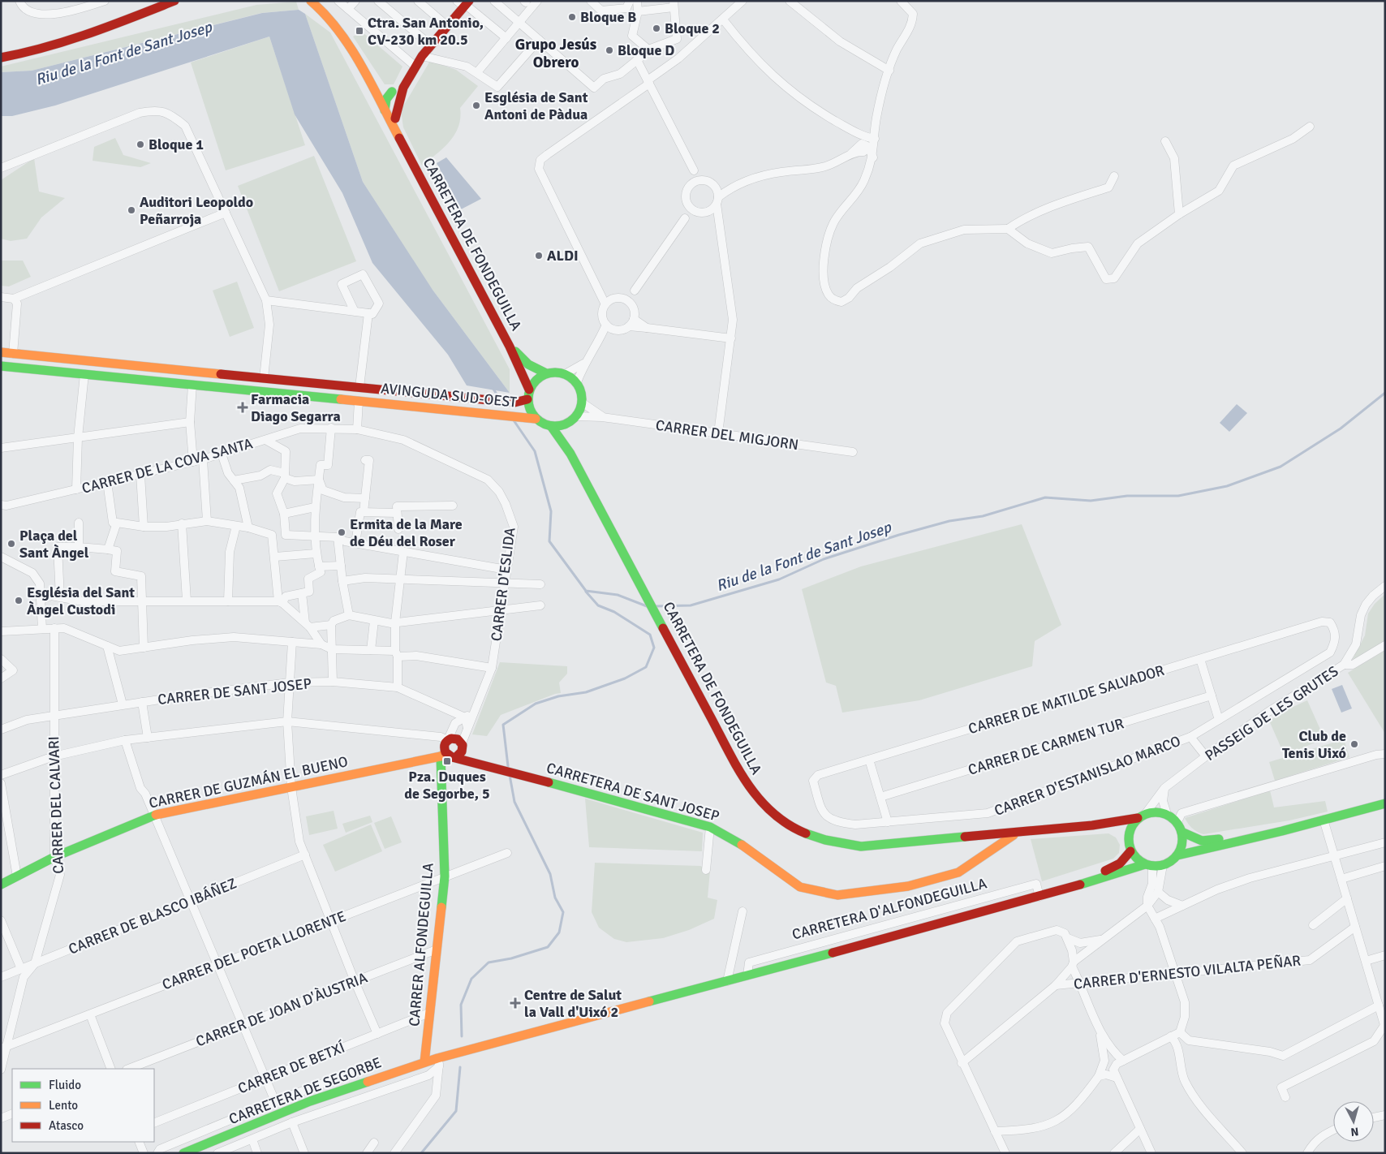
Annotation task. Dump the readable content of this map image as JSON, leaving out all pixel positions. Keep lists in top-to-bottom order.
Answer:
{
  "streets": {
    "street": [
      "CARRETERA DE FONDEGUILLA",
      "AVINGUDA SUD-OEST",
      "CARRER DEL MIGJORN",
      "CARRER DE LA COVA SANTA",
      "CARRER D'ESLIDA",
      "CARRER DE SANT JOSEP",
      "CARRER DE MATILDE SALVADOR",
      "PASSEIG DE LES GRUTES",
      "CARRER DE CARMEN TUR",
      "CARRER D'ESTANISLAO MARCO",
      "CARRER DE GUZMÁN EL BUENO",
      "CARRETERA DE SANT JOSEP",
      "CARRER DEL CALVARI",
      "CARRETERA D'ALFONDEGUILLA",
      "CARRER DE BLASCO IBÁÑEZ",
      "CARRER ALFONDEGUILLA",
      "CARRER DEL POETA LLORENTE",
      "CARRER D'ERNESTO VILALTA PEÑAR",
      "CARRER DE JOAN D'ÀUSTRIA",
      "CARRER DE BETXÍ",
      "CARRETERA DE SEGORBE"
    ]
  },
  "crossings": [
    ["CARRETERA DE FONDEGUILLA", "AVINGUDA SUD-OEST"],
    ["CARRETERA DE FONDEGUILLA", "CARRER DEL MIGJORN"],
    ["CARRETERA DE FONDEGUILLA", "PASSEIG DE LES GRUTES"],
    ["CARRETERA DE FONDEGUILLA", "CARRETERA DE SANT JOSEP"],
    ["CARRETERA DE FONDEGUILLA", "CARRETERA D'ALFONDEGUILLA"],
    ["AVINGUDA SUD-OEST", "CARRER DEL MIGJORN"],
    ["CARRER DE LA COVA SANTA", "CARRER D'ESLIDA"],
    ["CARRER D'ESLIDA", "CARRER DE GUZMÁN EL BUENO"],
    ["CARRER D'ESLIDA", "CARRETERA DE SANT JOSEP"],
    ["CARRER D'ESLIDA", "CARRER ALFONDEGUILLA"],
    ["CARRER DE SANT JOSEP", "CARRER DEL CALVARI"],
    ["CARRER DE MATILDE SALVADOR", "CARRER D'ESTANISLAO MARCO"],
    ["PASSEIG DE LES GRUTES", "CARRETERA D'ALFONDEGUILLA"],
    ["CARRER DE GUZMÁN EL BUENO", "CARRETERA DE SANT JOSEP"],
    ["CARRER DE GUZMÁN EL BUENO", "CARRER DEL CALVARI"],
    ["CARRER DE GUZMÁN EL BUENO", "CARRER ALFONDEGUILLA"],
    ["CARRETERA DE SANT JOSEP", "CARRER ALFONDEGUILLA"],
    ["CARRER DEL CALVARI", "CARRER DE BLASCO IBÁÑEZ"],
    ["CARRER DEL CALVARI", "CARRER DEL POETA LLORENTE"],
    ["CARRETERA D'ALFONDEGUILLA", "CARRETERA DE SEGORBE"],
    ["CARRER ALFONDEGUILLA", "CARRER DEL POETA LLORENTE"],
    ["CARRER ALFONDEGUILLA", "CARRER DE JOAN D'ÀUSTRIA"],
    ["CARRER ALFONDEGUILLA", "CARRER DE BETXÍ"],
    ["CARRER ALFONDEGUILLA", "CARRETERA DE SEGORBE"]
  ],
  "districts": ["Grupo Jesús Obrero"],
  "water": ["Riu de la Font de Sant Josep"],
  "places": {
    "other": [
      "Bloque B",
      "Bloque 2",
      "Bloque D",
      "Església de Sant Antoni de Pàdua",
      "Bloque 1",
      "Auditori Leopoldo Peñarroja",
      "ALDI",
      "Ermita de la Mare de Déu del Roser",
      "Plaça del Sant Àngel",
      "Església del Sant Àngel Custodi",
      "Club de Tenis Uixó"
    ],
    "transit": ["Ctra. San Antonio, CV-230 km 20.5", "Pza. Duques de Segorbe, 5"],
    "health": ["Farmacia Diago Segarra", "Centre de Salut la Vall d'Uixó 2"]
  },
  "legend": ["Fluido", "Lento", "Atasco"],
  "north": "bottom"
}
